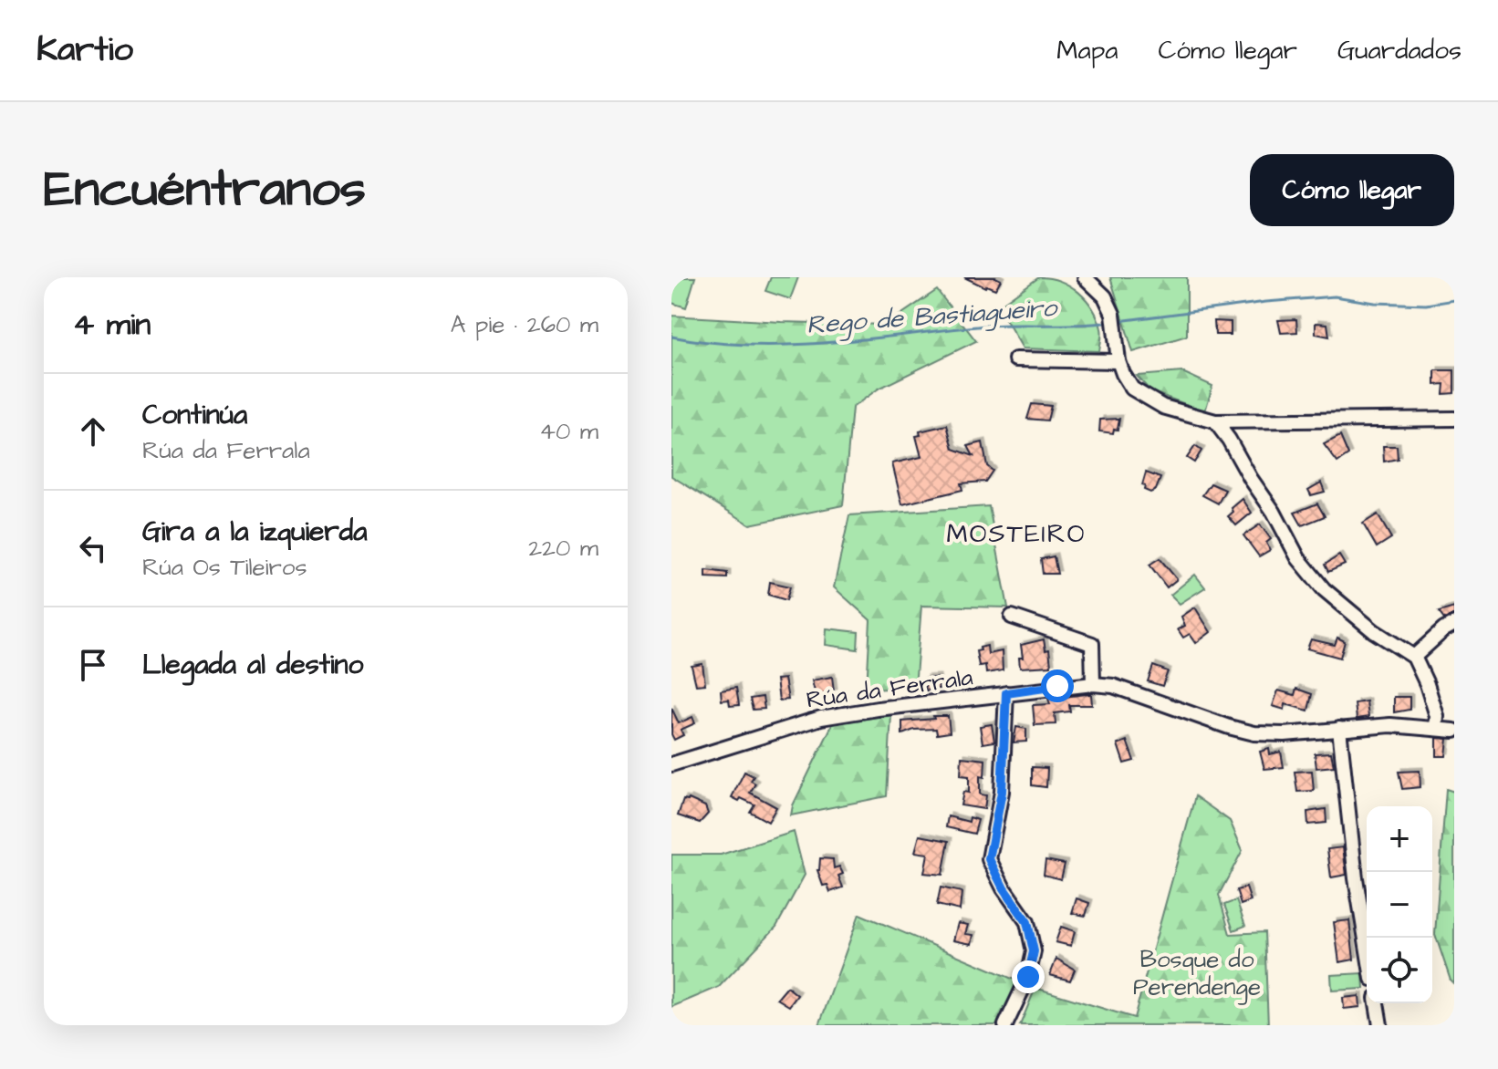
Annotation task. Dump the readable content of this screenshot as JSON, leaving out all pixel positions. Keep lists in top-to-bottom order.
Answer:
{
  "streets": {
    "street": ["Rúa da Ferrala"]
  },
  "districts": ["MOSTEIRO"],
  "water": ["Rego de Bastiagueiro"],
  "parks": ["Bosque do Perendenge"],
  "page": {
    "header": "Kartio",
    "nav": ["Mapa", "Cómo llegar", "Guardados"],
    "title": "Encuéntranos",
    "buttons": "Cómo llegar",
    "heading": ["4 min", "A pie · 260 m"],
    "list": [
      ["Continúa", "Rúa da Ferrala", "40 m"],
      ["Gira a la izquierda", "Rúa Os Tileiros", "220 m"],
      "Llegada al destino"
    ],
    "map_buttons": ["+", "−"]
  }
}
